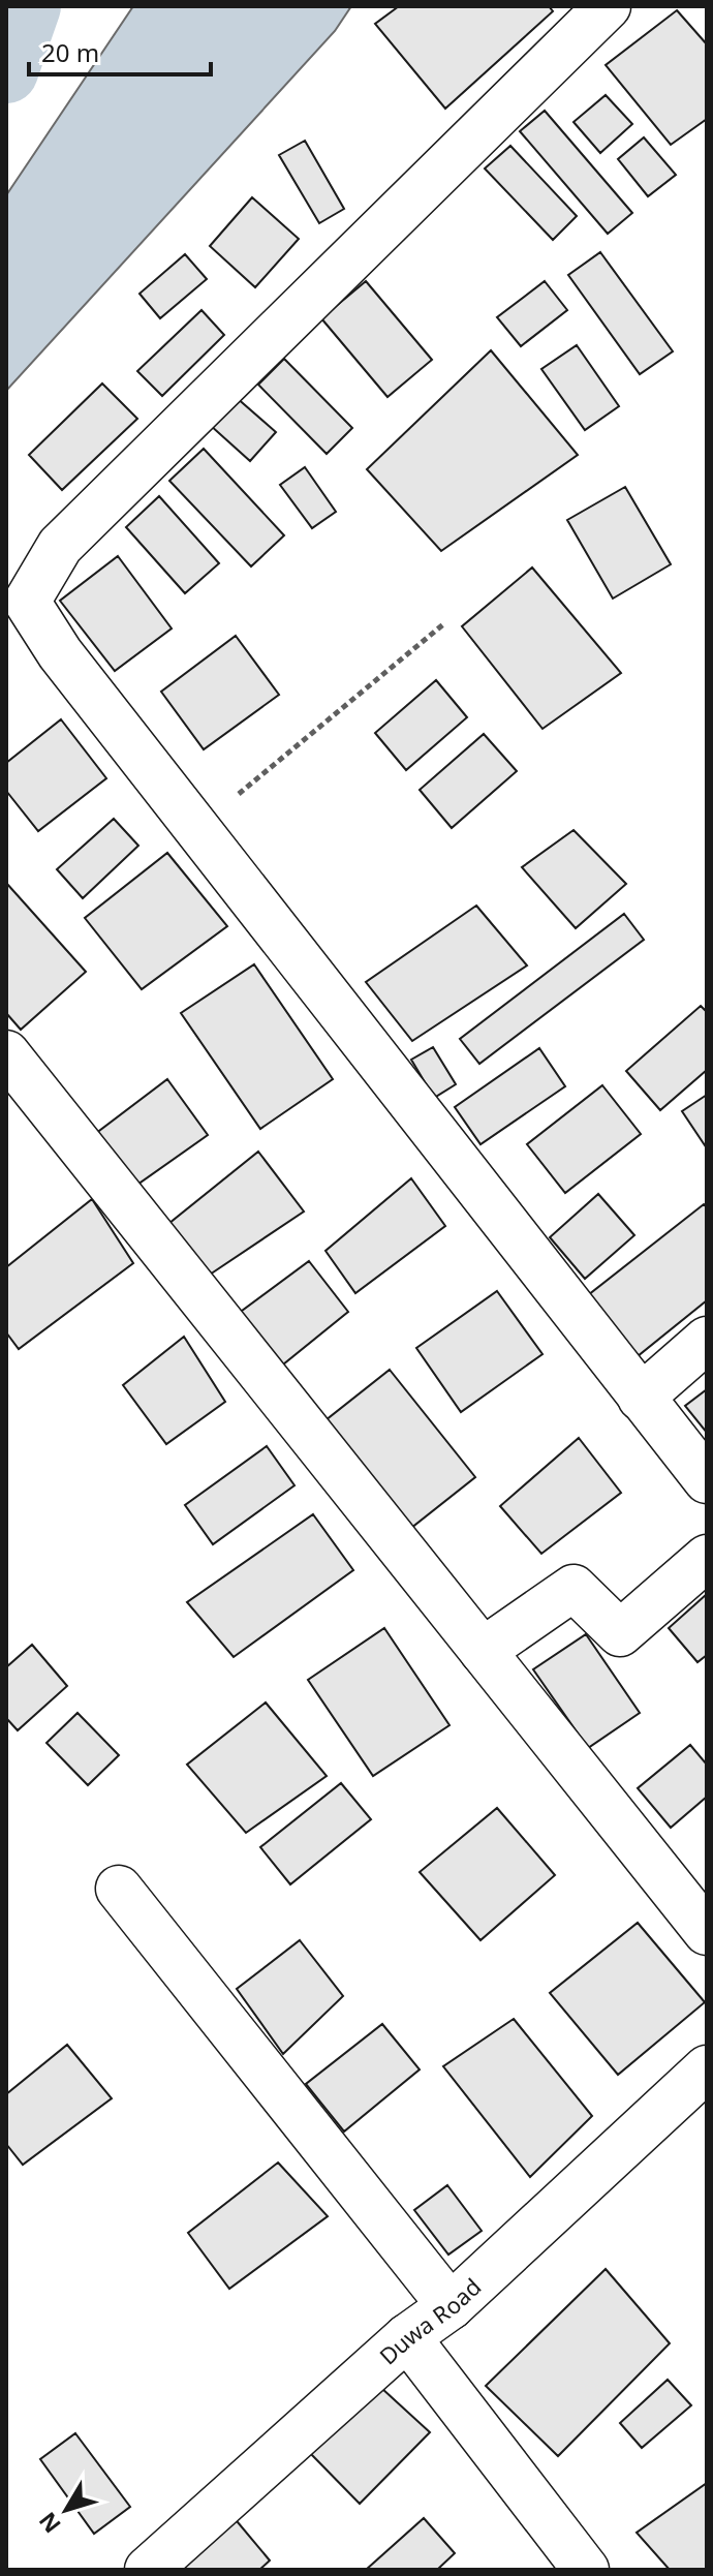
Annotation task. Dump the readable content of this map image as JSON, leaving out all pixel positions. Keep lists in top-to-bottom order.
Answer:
{
  "streets": {
    "street": ["Duwa Road"]
  },
  "scale_bar": "20 m",
  "north": "bottom left"
}
